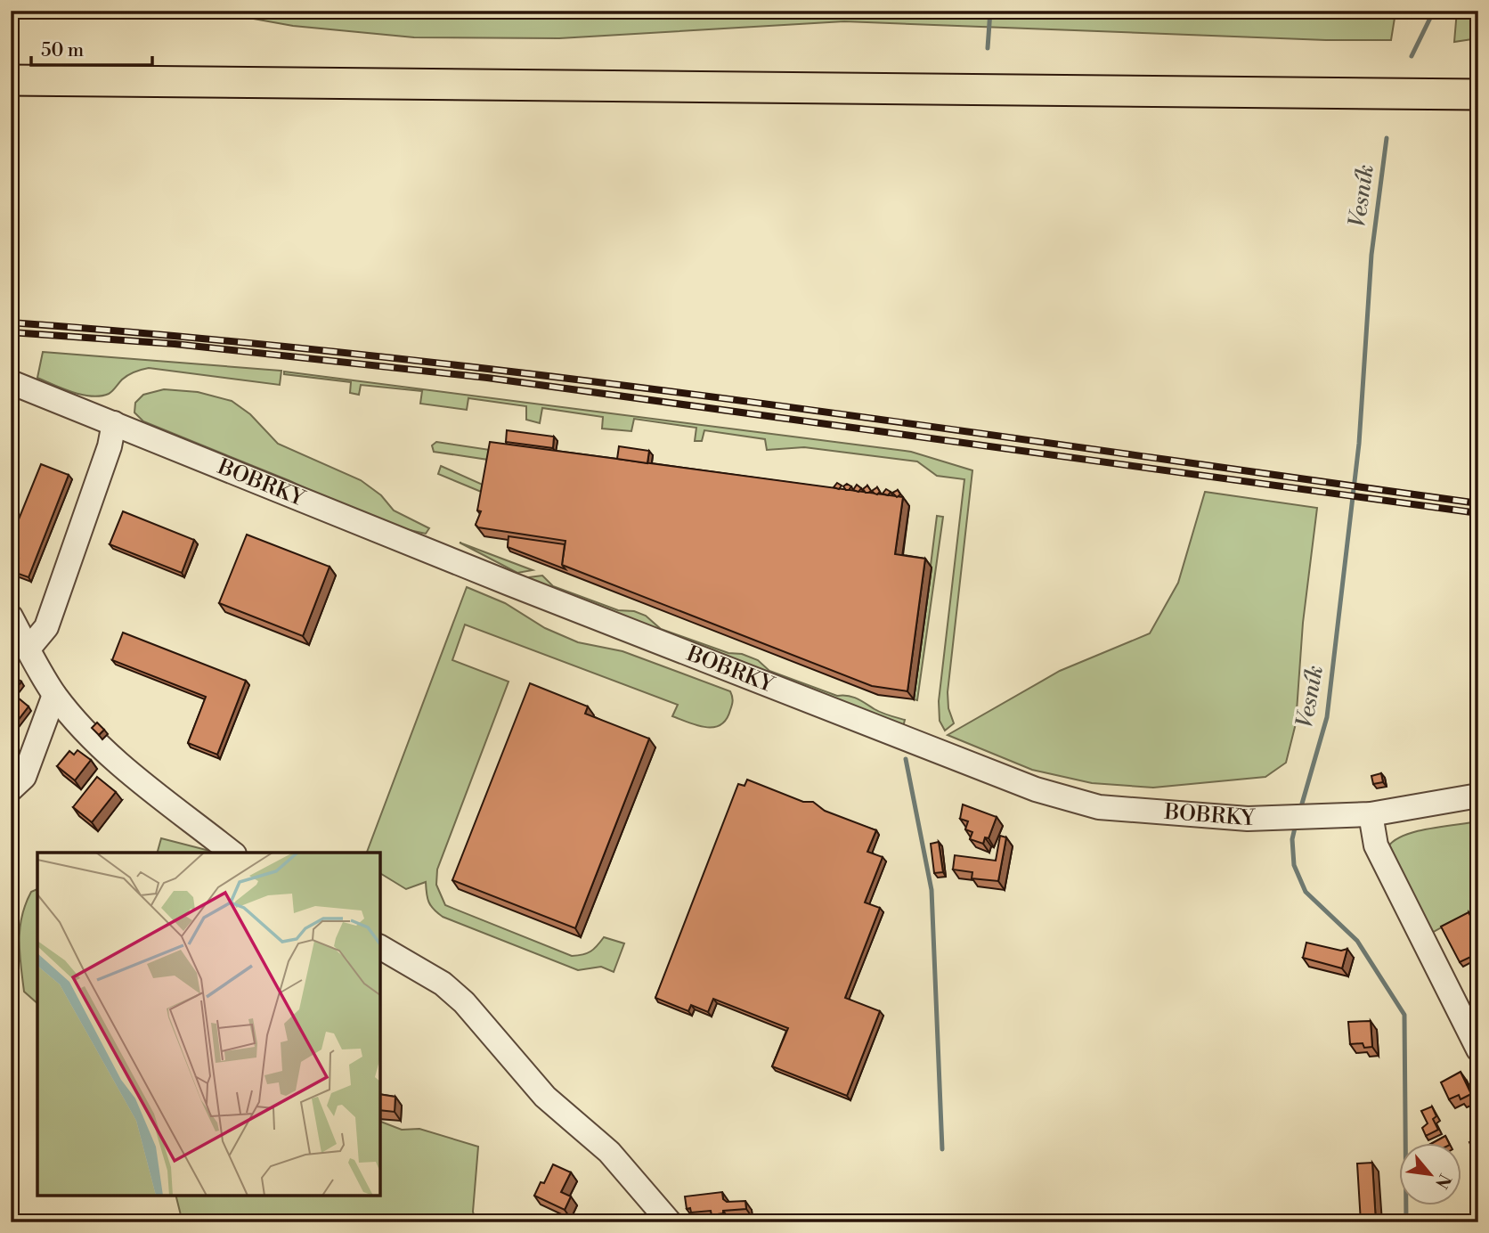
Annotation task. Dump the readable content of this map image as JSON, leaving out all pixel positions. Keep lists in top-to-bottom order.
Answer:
{
  "streets": {
    "street": ["BOBRKY"]
  },
  "water": ["Vesník"],
  "scale_bar": "50 m",
  "north": "bottom right"
}
